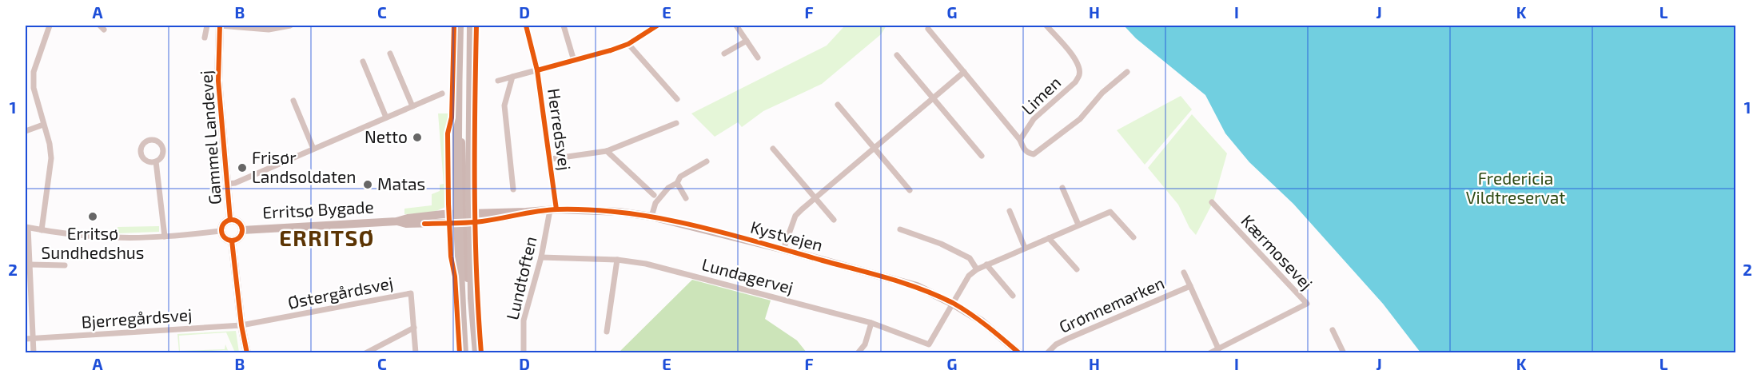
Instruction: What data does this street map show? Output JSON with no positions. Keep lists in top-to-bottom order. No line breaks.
{"streets":{"street":["Limen","Herredsvej","Gammel Landevej","Erritsø Bygade","Kystvejen","Kærmosevej","Lundagervej","Lundtoften","Østergårdsvej","Grønnemarken","Bjerregårdsvej"]},"crossings":[["Herredsvej","Kystvejen"],["Herredsvej","Lundtoften"],["Gammel Landevej","Erritsø Bygade"],["Erritsø Bygade","Kystvejen"],["Kystvejen","Lundagervej"],["Kystvejen","Lundtoften"],["Kærmosevej","Grønnemarken"],["Lundagervej","Lundtoften"],["Østergårdsvej","Bjerregårdsvej"]],"districts":["ERRITSØ"],"parks":["Fredericia Vildtreservat"],"places":["Netto","Frisør Landsoldaten","Matas","Erritsø Sundhedshus"],"grid":{"columns":["A","B","C","D","E","F","G","H","I","J","K","L"],"rows":["1","2"]}}
